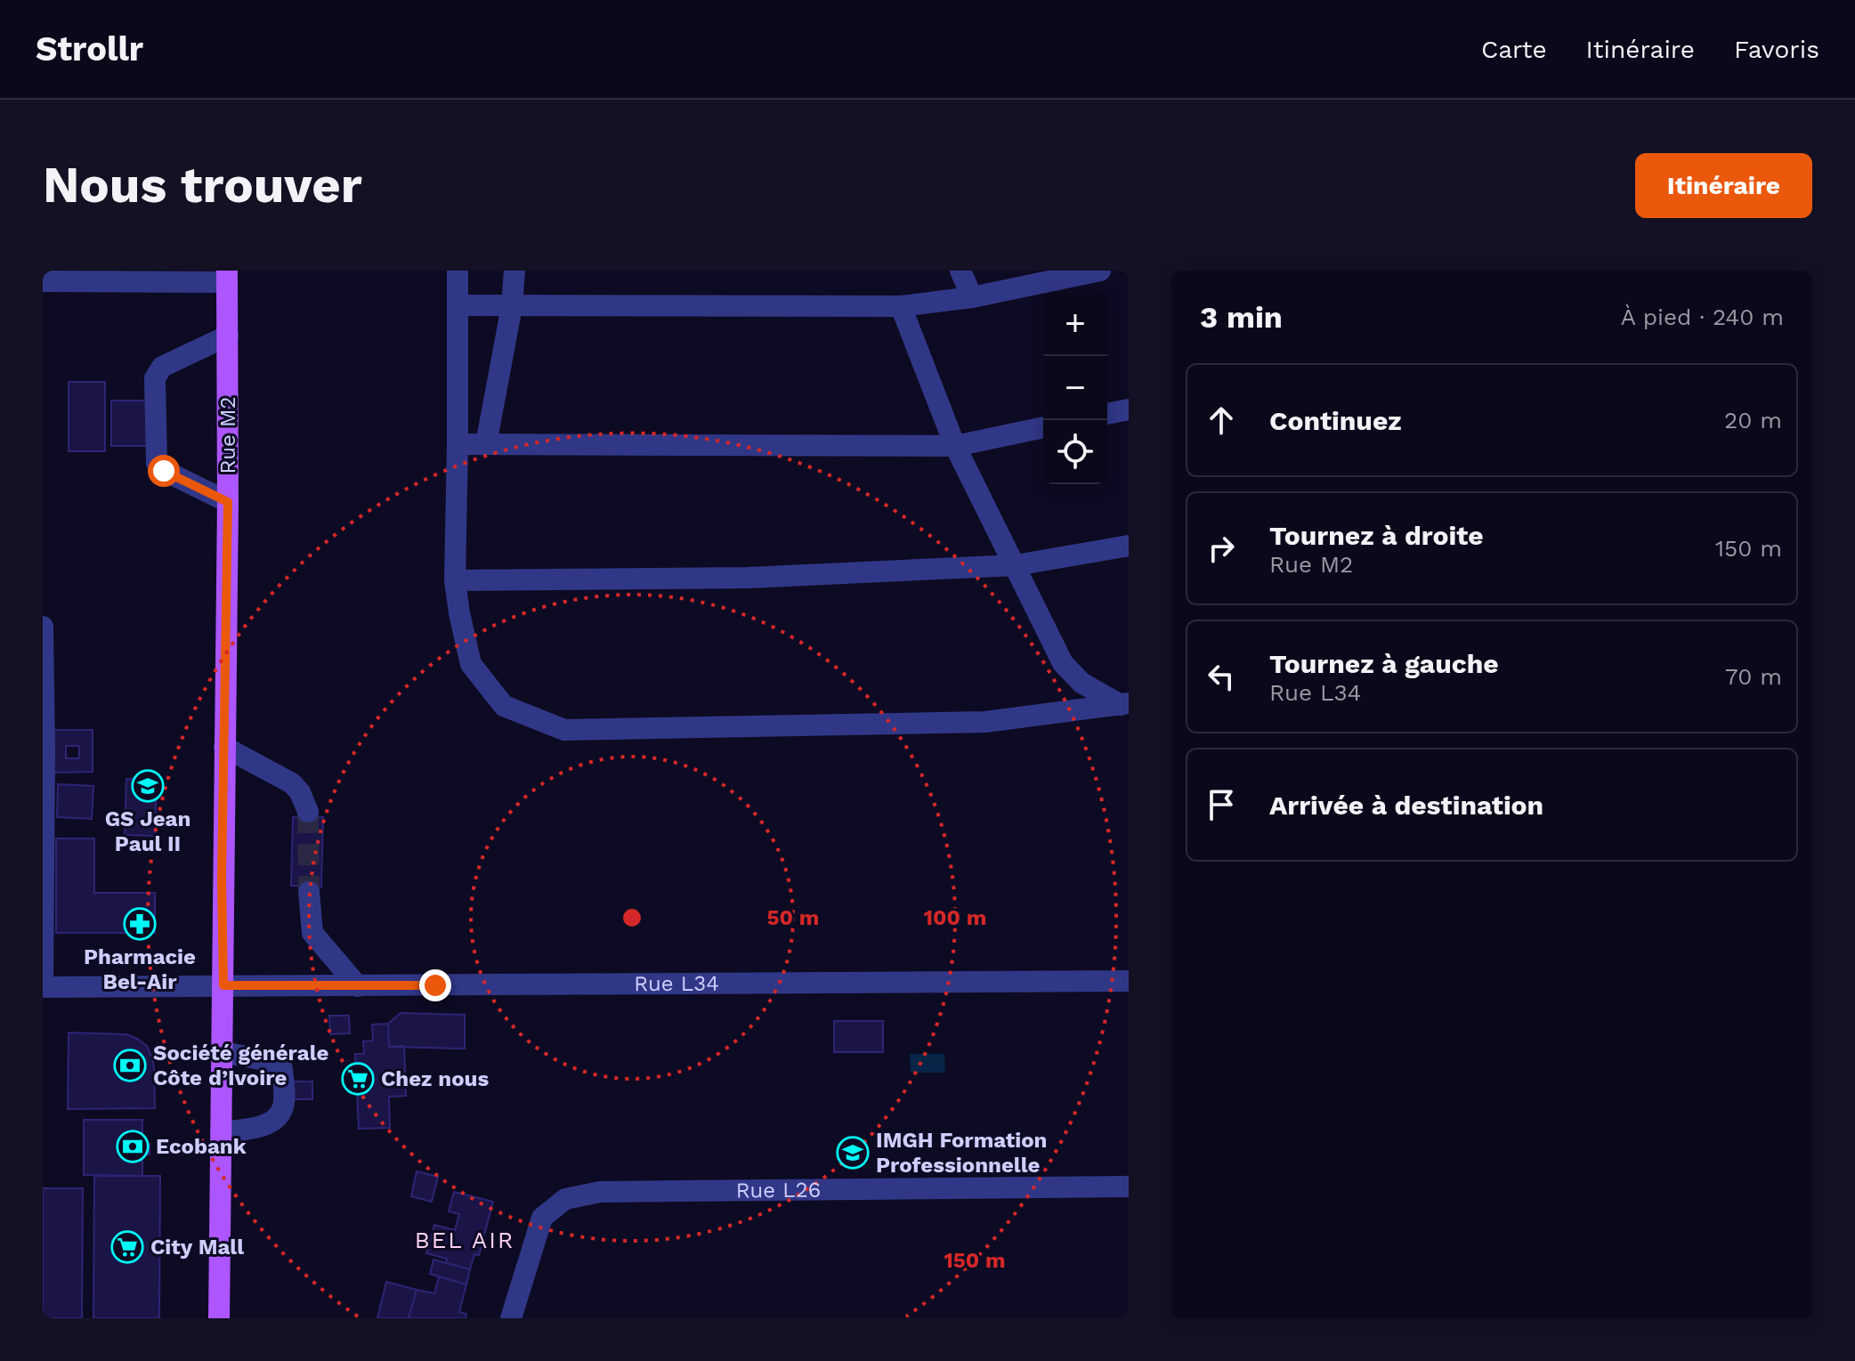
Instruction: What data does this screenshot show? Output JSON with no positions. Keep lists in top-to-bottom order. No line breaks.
{"streets":{"main road":["Rue M2"],"street":["Rue L34","Rue L26"]},"crossings":[["Rue M2","Rue L34"]],"districts":["BEL AIR"],"places":{"school or university":["GS Jean Paul II","IMGH Formation Professionnelle"],"pharmacy":["Pharmacie Bel-Air"],"bank":["Société générale Côte d’Ivoire","Ecobank"],"supermarket":["Chez nous","City Mall"]},"page":{"header":"Strollr","nav":["Carte","Itinéraire","Favoris"],"buttons":"Itinéraire","title":"Nous trouver","heading":["3 min","À pied · 240 m"],"map_buttons":["+","−"],"list":[["Continuez","20 m"],["Tournez à droite","Rue M2","150 m"],["Tournez à gauche","Rue L34","70 m"],"Arrivée à destination"]},"rings":["50 m","100 m","150 m"]}
